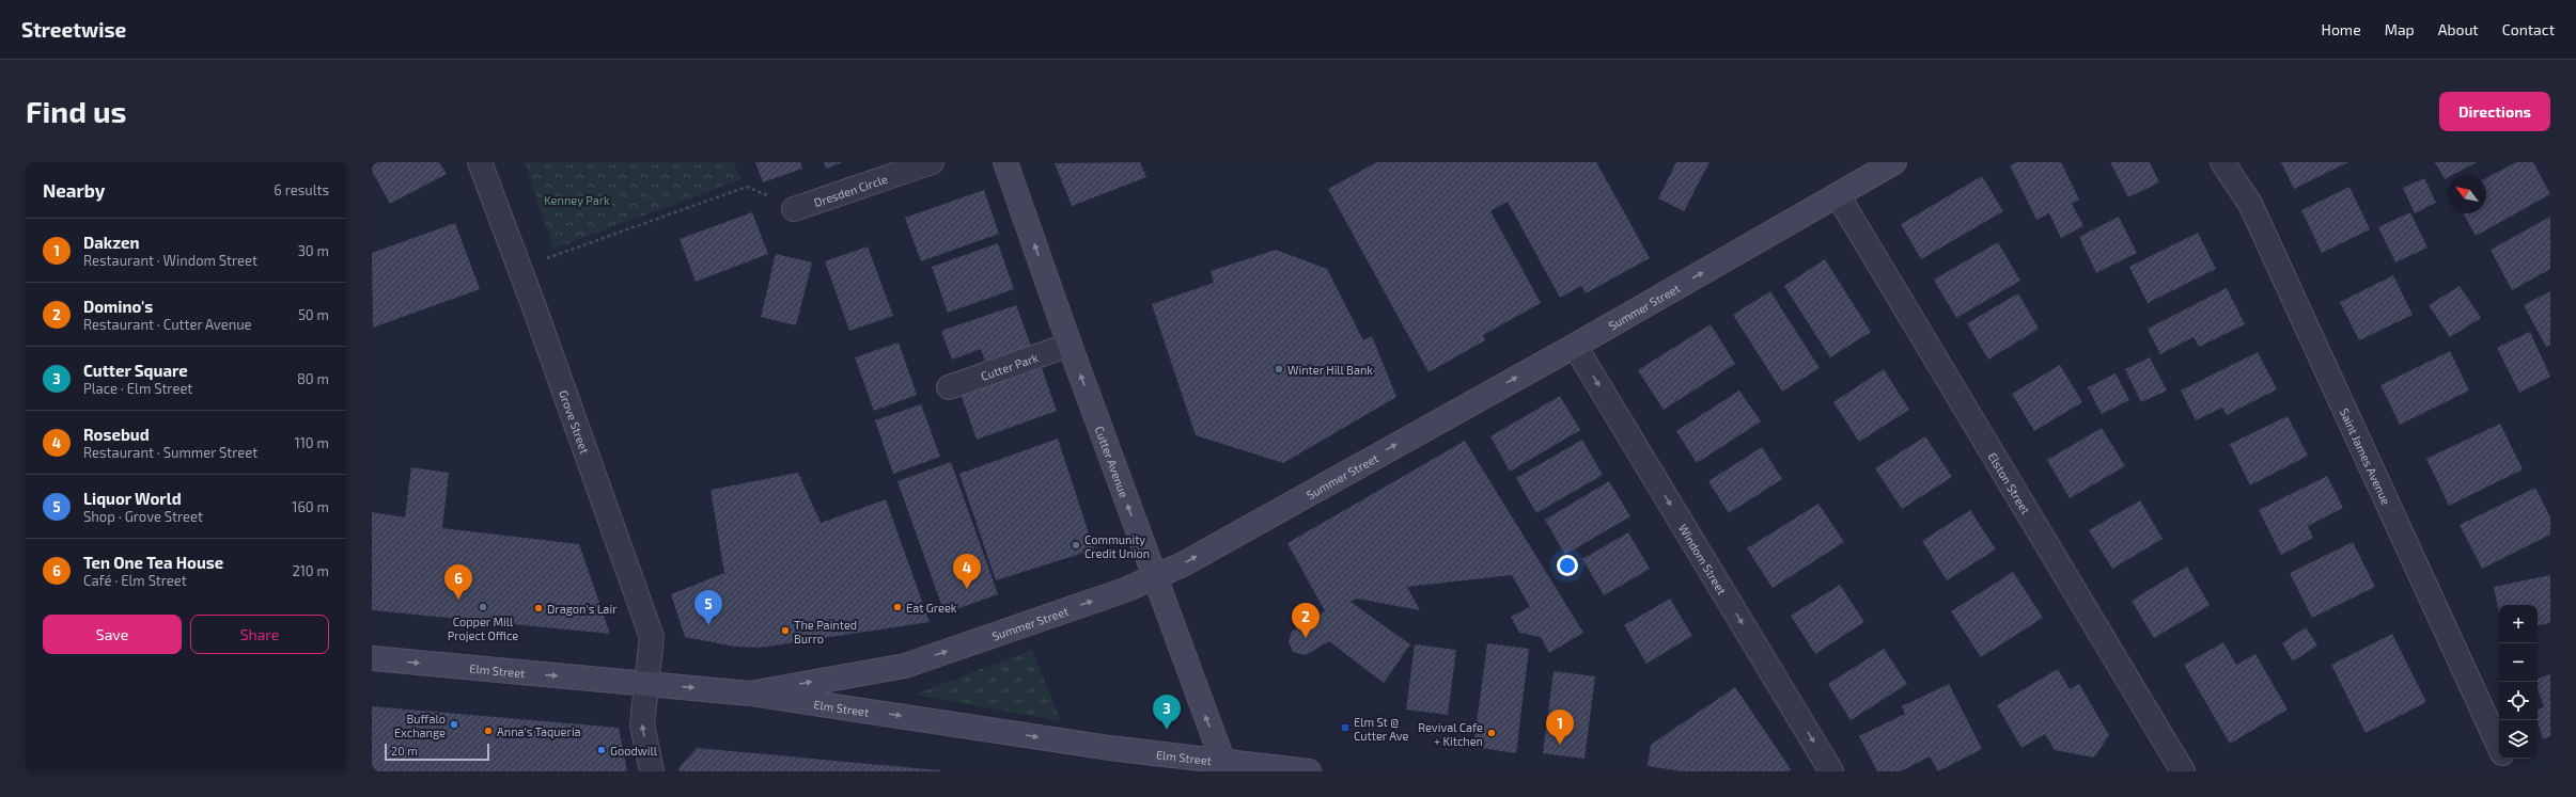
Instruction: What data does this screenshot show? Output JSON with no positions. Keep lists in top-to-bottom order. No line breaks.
{"streets":{"main road":["Summer Street","Cutter Avenue","Elm Street"],"street":["Dresden Circle","Cutter Park","Grove Street","Saint James Avenue","Elston Street","Windom Street"]},"crossings":[["Summer Street","Cutter Avenue"],["Summer Street","Elston Street"],["Summer Street","Windom Street"],["Summer Street","Elm Street"],["Cutter Park","Cutter Avenue"],["Grove Street","Elm Street"],["Cutter Avenue","Elm Street"]],"one_way":["Summer Street","Cutter Avenue","Windom Street","Elm Street"],"parks":["Kenney Park"],"places":{"other":["Winter Hill Bank","Community Credit Union","Copper Mill Project Office","Eat Greek","Dragon's Lair","The Painted Burro","Buffalo Exchange","Anna's Taqueria","Revival Cafe + Kitchen","Goodwill"],"transit":["Elm St @ Cutter Ave"]},"scale_bar":"20 m","north":"top left","page":{"header":"Streetwise","nav":["Home","Map","About","Contact"],"buttons":["Directions",["Save","Share"]],"title":"Find us","heading":["Nearby","6 results"],"list":[{"mark":"1","name":"Dakzen","note":"Restaurant · Windom Street","value":"30 m"},{"mark":"2","name":"Domino's","note":"Restaurant · Cutter Avenue","value":"50 m"},{"mark":"3","name":"Cutter Square","note":"Place · Elm Street","value":"80 m"},{"mark":"4","name":"Rosebud","note":"Restaurant · Summer Street","value":"110 m"},{"mark":"5","name":"Liquor World","note":"Shop · Grove Street","value":"160 m"},{"mark":"6","name":"Ten One Tea House","note":"Café · Elm Street","value":"210 m"}],"pins":["4","6","5","2","3","1"],"map_buttons":["+","−"],"scale":"20 m"}}
